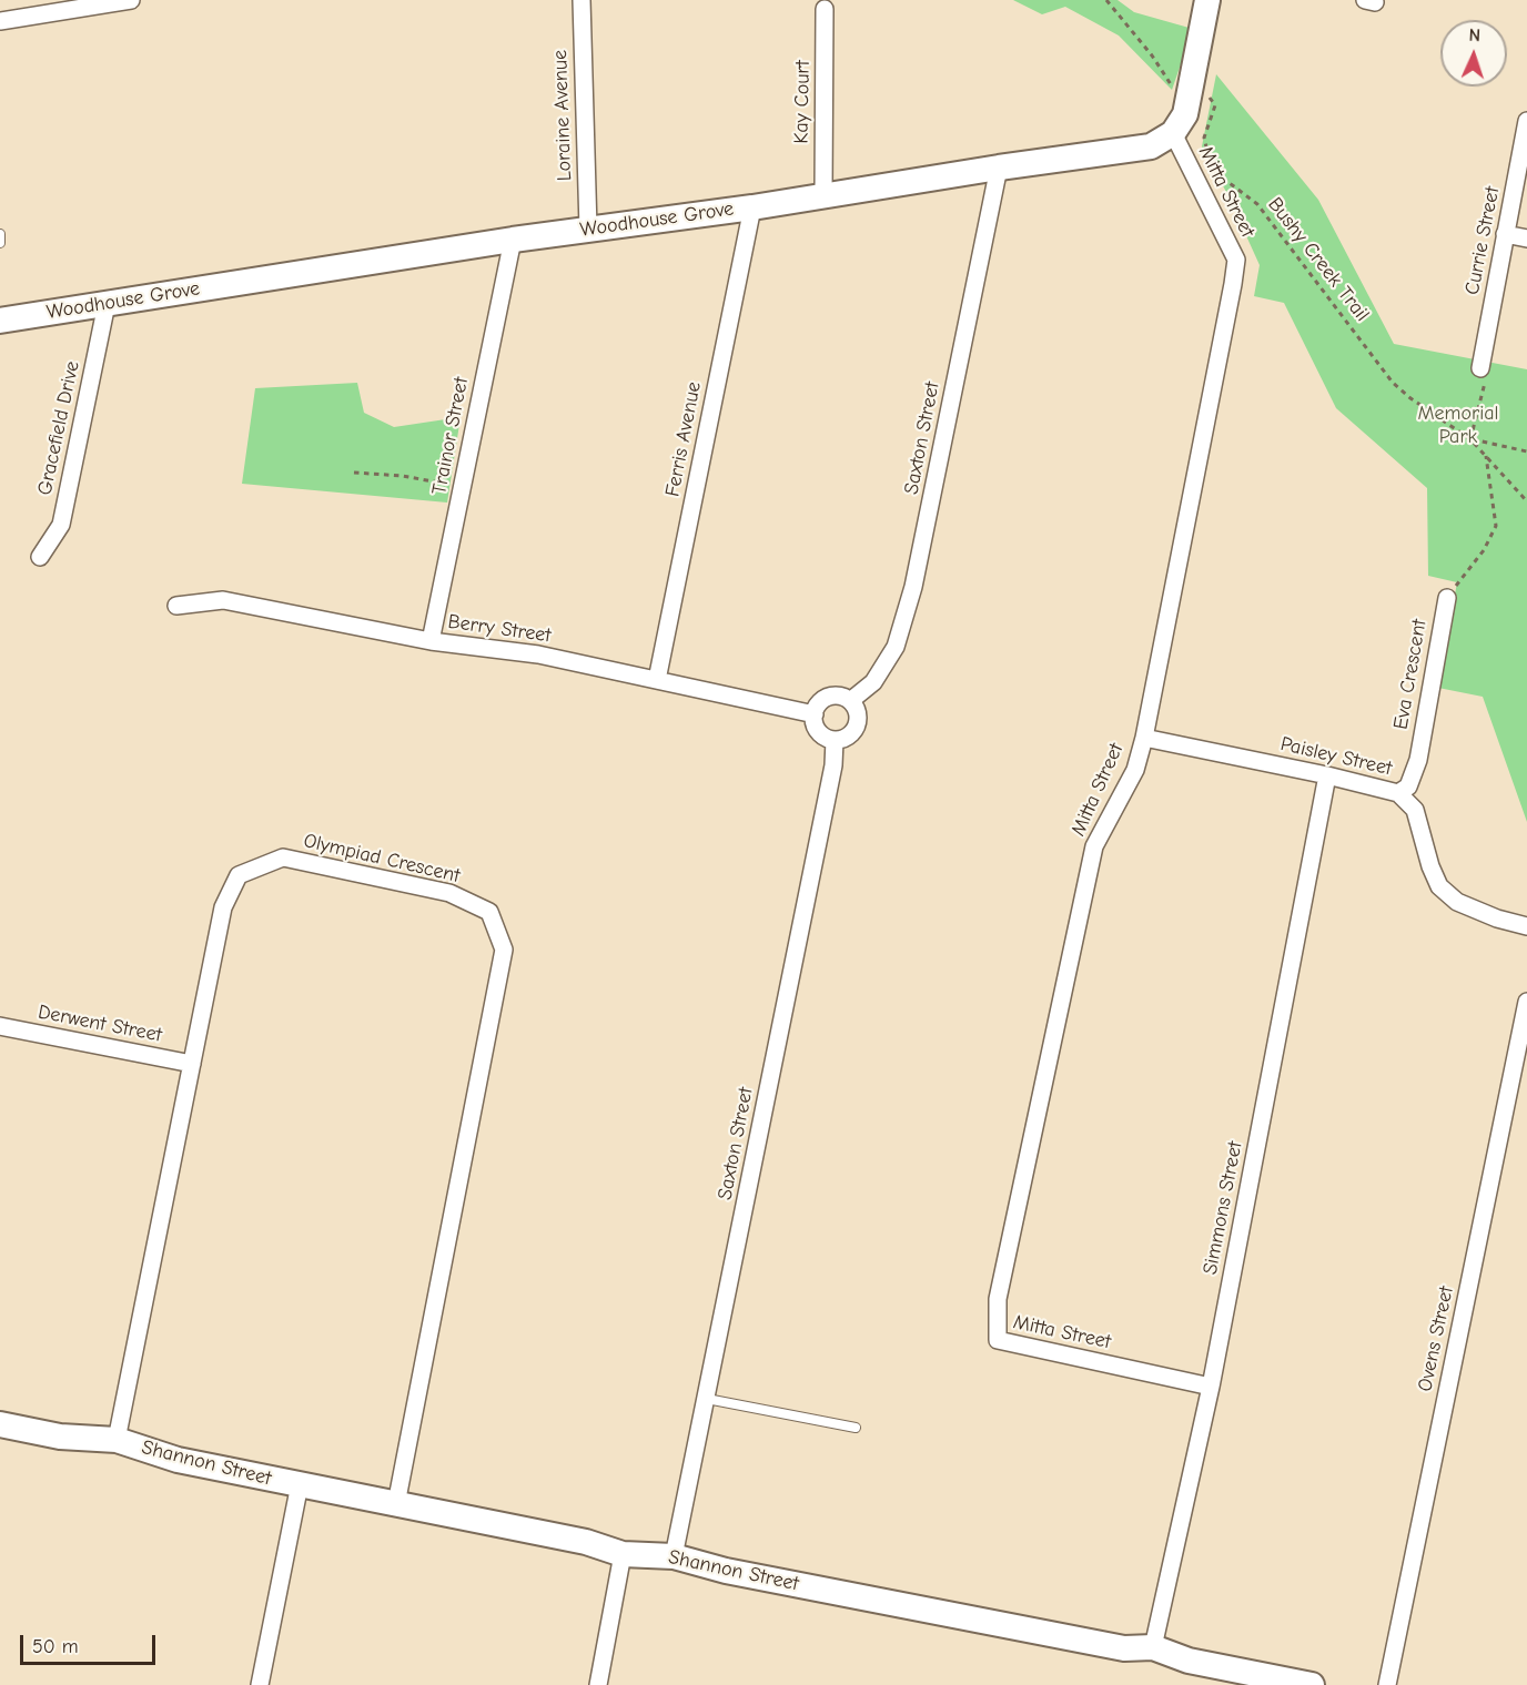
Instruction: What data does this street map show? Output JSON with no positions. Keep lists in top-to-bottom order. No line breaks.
{"streets":{"street":["Kay Court","Loraine Avenue","Mitta Street","Woodhouse Grove","Currie Street","Gracefield Drive","Trainor Street","Saxton Street","Ferris Avenue","Berry Street","Eva Crescent","Paisley Street","Olympiad Crescent","Derwent Street","Simmons Street","Ovens Street","Shannon Street"],"path":["Bushy Creek Trail"]},"crossings":[["Kay Court","Woodhouse Grove"],["Loraine Avenue","Woodhouse Grove"],["Mitta Street","Woodhouse Grove"],["Mitta Street","Paisley Street"],["Mitta Street","Simmons Street"],["Woodhouse Grove","Gracefield Drive"],["Woodhouse Grove","Trainor Street"],["Woodhouse Grove","Saxton Street"],["Woodhouse Grove","Ferris Avenue"],["Trainor Street","Berry Street"],["Saxton Street","Berry Street"],["Saxton Street","Shannon Street"],["Ferris Avenue","Berry Street"],["Eva Crescent","Paisley Street"],["Paisley Street","Simmons Street"],["Olympiad Crescent","Derwent Street"],["Olympiad Crescent","Shannon Street"],["Simmons Street","Shannon Street"]],"parks":["Memorial Park"],"scale_bar":"50 m","north":"top"}
